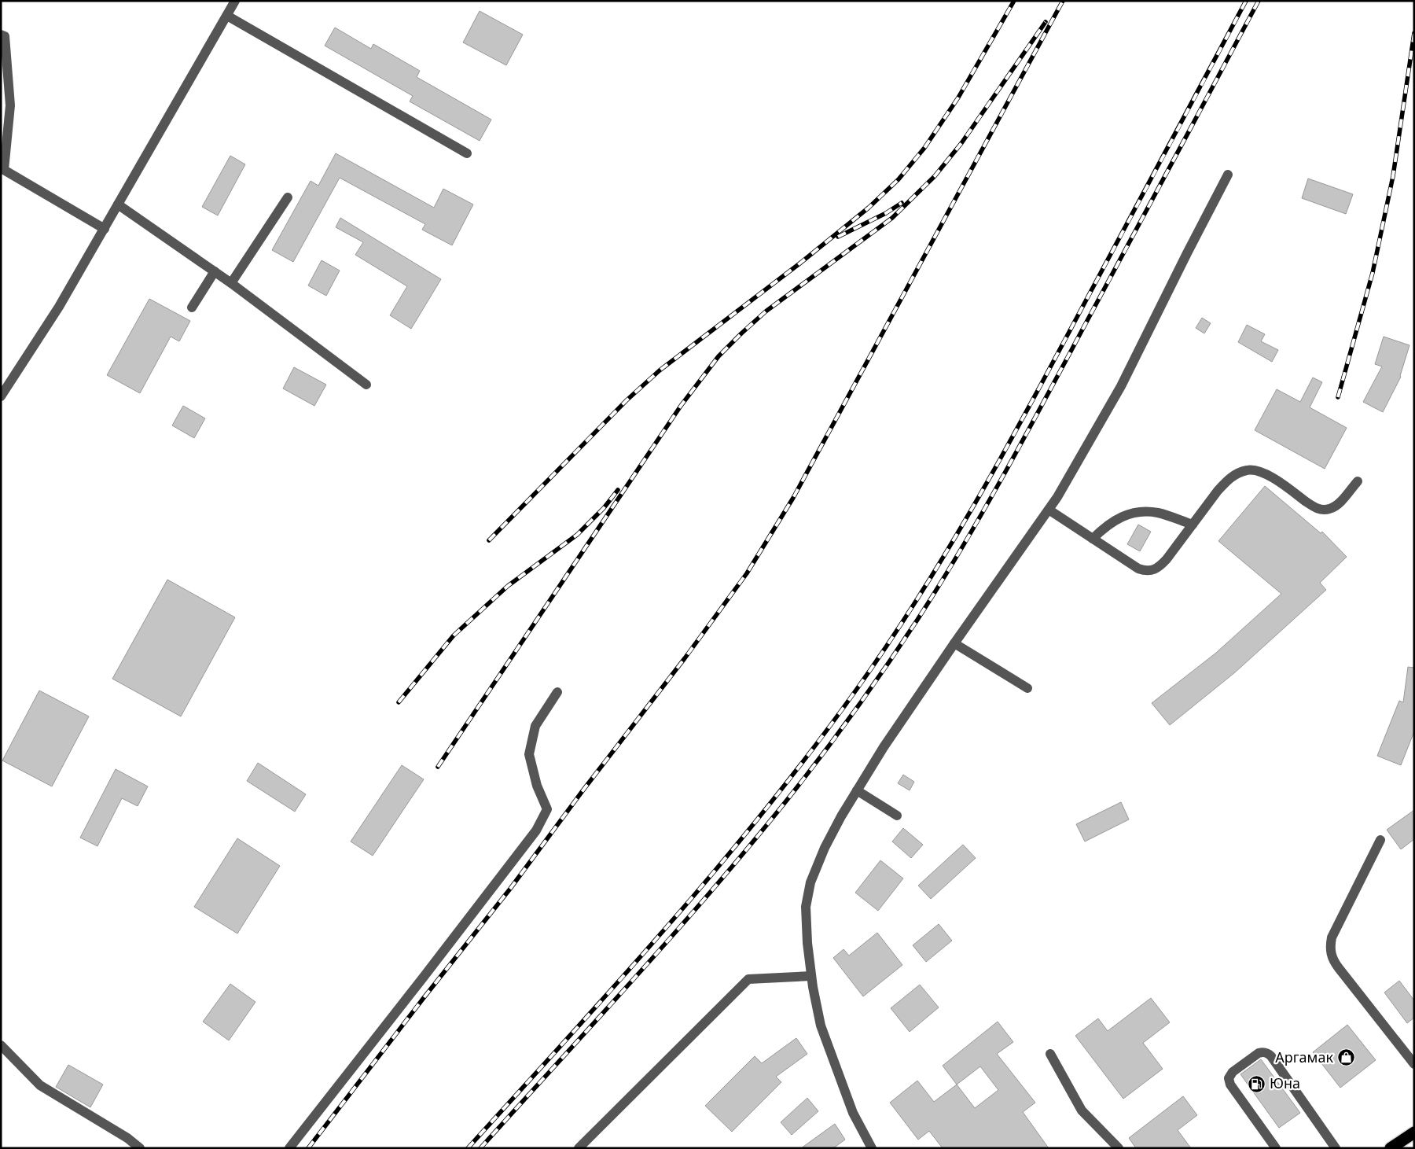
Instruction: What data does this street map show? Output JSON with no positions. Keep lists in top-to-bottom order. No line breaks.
{"places":{"shop":["Аргамак"],"fuel station":["Юна"]}}
